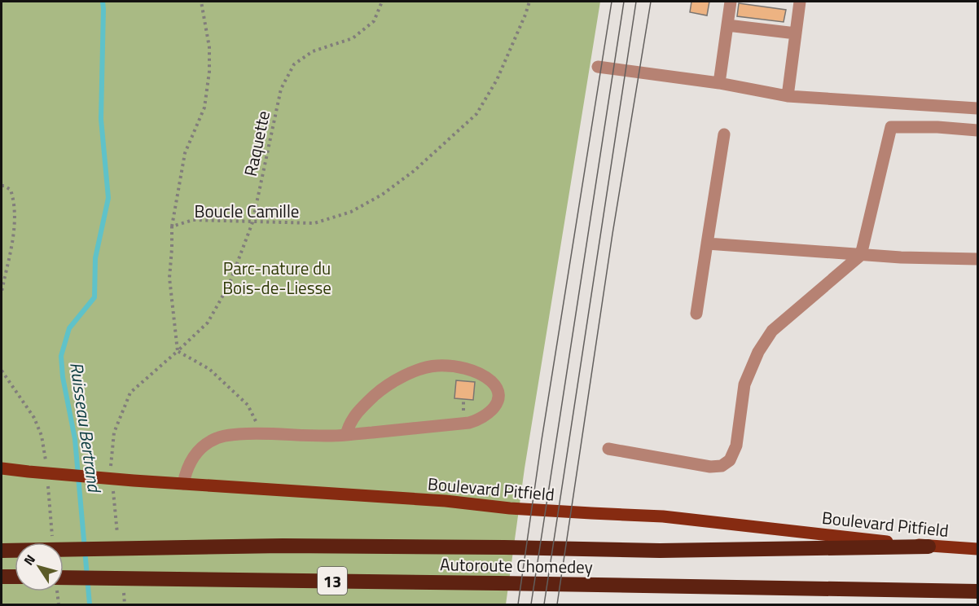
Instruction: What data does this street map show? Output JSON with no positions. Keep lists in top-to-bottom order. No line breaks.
{"streets":{"highway":["Autoroute Chomedey","13"],"main road":["Boulevard Pitfield"],"path":["Raquette","Boucle Camille"]},"crossings":[["Raquette","Boucle Camille"]],"water":["Ruisseau Bertrand"],"parks":["Parc-nature du Bois-de-Liesse"],"north":"top left"}
